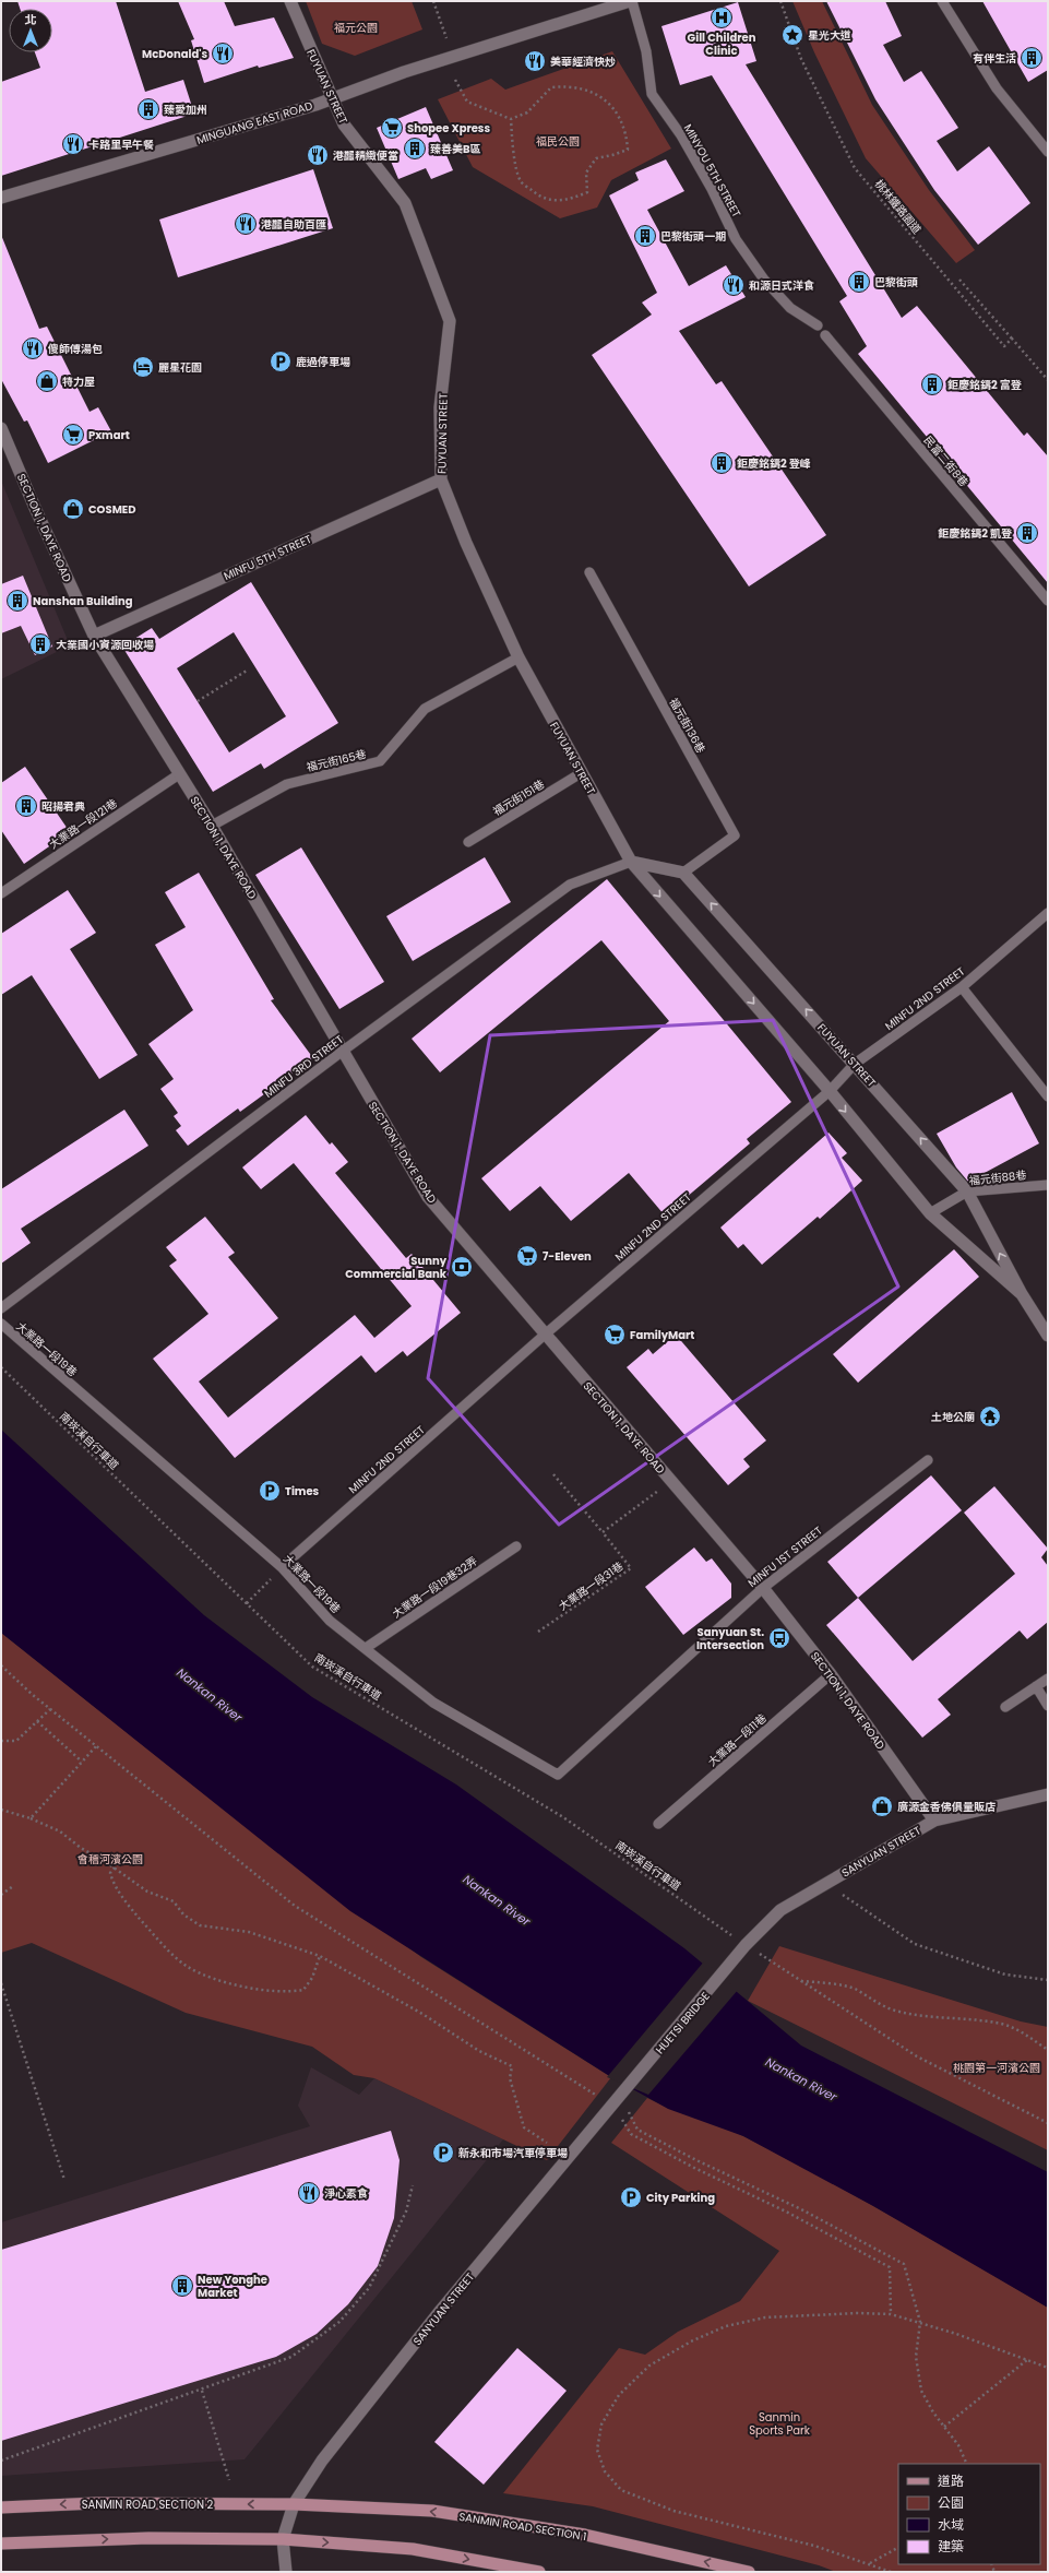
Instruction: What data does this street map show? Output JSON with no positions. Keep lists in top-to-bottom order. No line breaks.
{"streets":{"main road":["SANMIN ROAD SECTION 2","SANMIN ROAD SECTION 1"],"street":["FUYUAN STREET","MINGUANG EAST ROAD","SECTION 1, DAYE ROAD","MINFU 5TH STREET","SANYUAN STREET","HUETSI BRIDGE"],"lane":["MINYOU 5TH STREET","民富二街8巷","福元街136巷","福元街165巷","福元街151巷","大業路一段121巷","MINFU 2ND STREET","MINFU 3RD STREET","福元街88巷","大業路一段19巷","MINFU 1ST STREET","大業路一段19巷32弄","大業路一段11巷"],"path":["桃林鐵路園道","南崁溪自行車道","大業路一段31巷"]},"crossings":[["FUYUAN STREET","MINGUANG EAST ROAD"],["FUYUAN STREET","MINFU 5TH STREET"],["FUYUAN STREET","福元街136巷"],["FUYUAN STREET","福元街165巷"],["FUYUAN STREET","福元街151巷"],["FUYUAN STREET","MINFU 2ND STREET"],["FUYUAN STREET","MINFU 3RD STREET"],["FUYUAN STREET","福元街88巷"],["MINGUANG EAST ROAD","MINYOU 5TH STREET"],["SECTION 1, DAYE ROAD","MINFU 5TH STREET"],["SECTION 1, DAYE ROAD","福元街165巷"],["SECTION 1, DAYE ROAD","大業路一段121巷"],["SECTION 1, DAYE ROAD","MINFU 2ND STREET"],["SECTION 1, DAYE ROAD","MINFU 3RD STREET"],["SECTION 1, DAYE ROAD","MINFU 1ST STREET"],["SECTION 1, DAYE ROAD","大業路一段11巷"],["SECTION 1, DAYE ROAD","SANYUAN STREET"],["MINFU 2ND STREET","大業路一段19巷"],["大業路一段19巷","MINFU 1ST STREET"],["大業路一段19巷","大業路一段19巷32弄"],["SANYUAN STREET","HUETSI BRIDGE"],["SANYUAN STREET","SANMIN ROAD SECTION 2"],["SANYUAN STREET","SANMIN ROAD SECTION 1"],["SANMIN ROAD SECTION 2","SANMIN ROAD SECTION 1"]],"water":["Nankan River"],"parks":["福元公園","福民公園","會稽河濱公園","桃園第一河濱公園","Sanmin Sports Park"],"places":{"hospital":["Gill Children Clinic"],"place":["星光大道"],"restaurant":["McDonald's","美華經濟快炒","卡路里早午餐","港龘精緻便當","港龘自助百匯","和源日式洋食","傻師傅湯包","淨心素食"],"building":["有伴生活","臻愛加州","臻善美B區","巴黎街頭一期","巴黎街頭","鉅慶銘鑄2 富登","鉅慶銘鑄2 登峰","鉅慶銘鑄2 凱登","Nanshan Building","大業國小資源回收場","昭揚君典","New Yonghe Market"],"supermarket":["Shopee Xpress","Pxmart","7-Eleven","FamilyMart"],"parking":["鹿過停車場","Times","新永和市場汽車停車場","City Parking"],"hotel":["麗星花園"],"shop":["特力屋","COSMED","廣源金香佛俱量販店"],"bank":["Sunny Commercial Bank"],"temple":["土地公廟"],"bus stop":["Sanyuan St. Intersection"]},"legend":["道路","公園","水域","建築"],"north":"top"}
